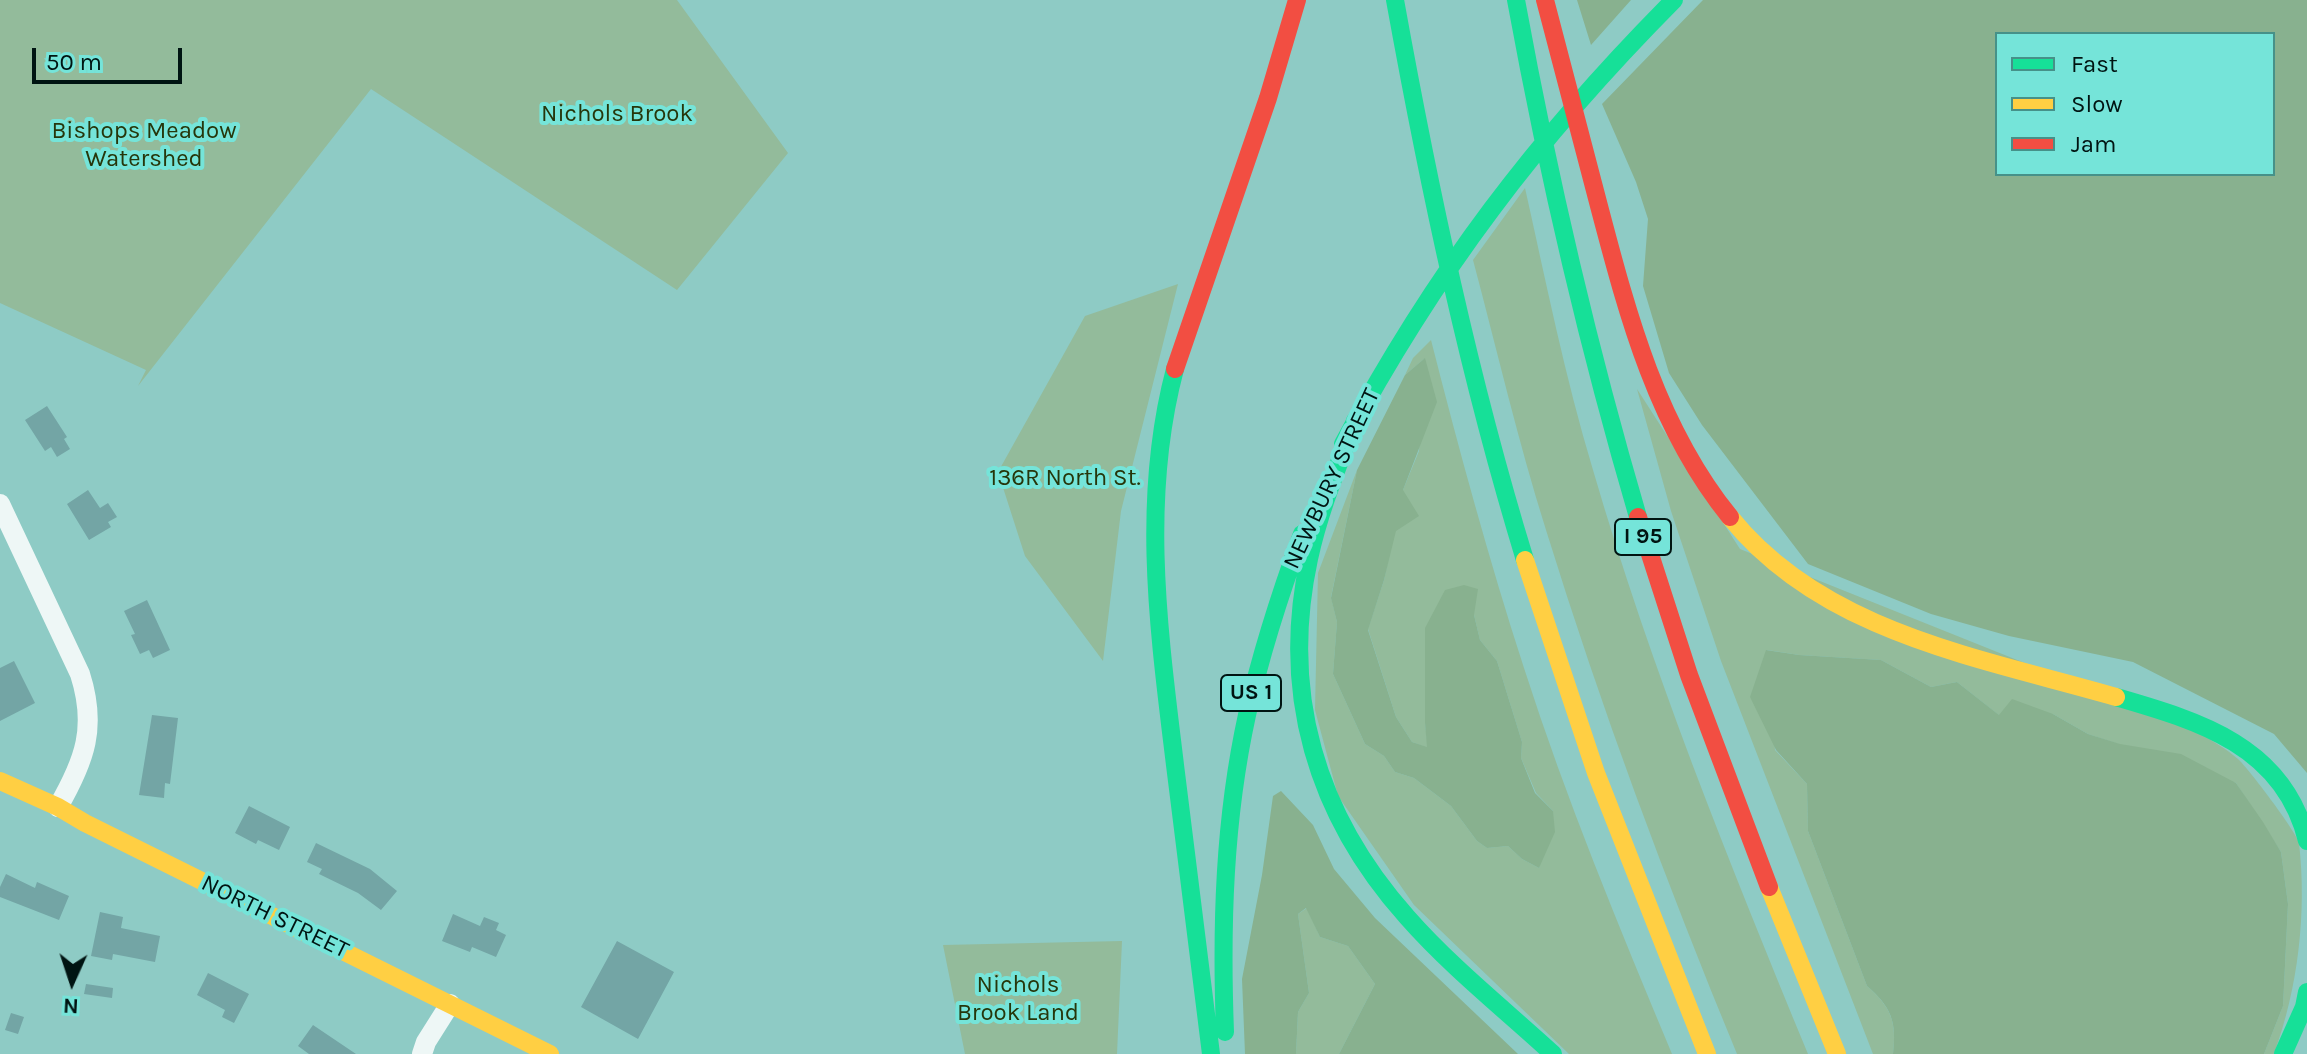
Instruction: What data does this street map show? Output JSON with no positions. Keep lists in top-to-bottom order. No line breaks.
{"streets":{"main road":["NEWBURY STREET","I 95","US 1","NORTH STREET"]},"parks":["Nichols Brook","Bishops Meadow Watershed","136R North St.","Nichols Brook Land"],"legend":["Fast","Slow","Jam"],"scale_bar":"50 m","north":"bottom"}
